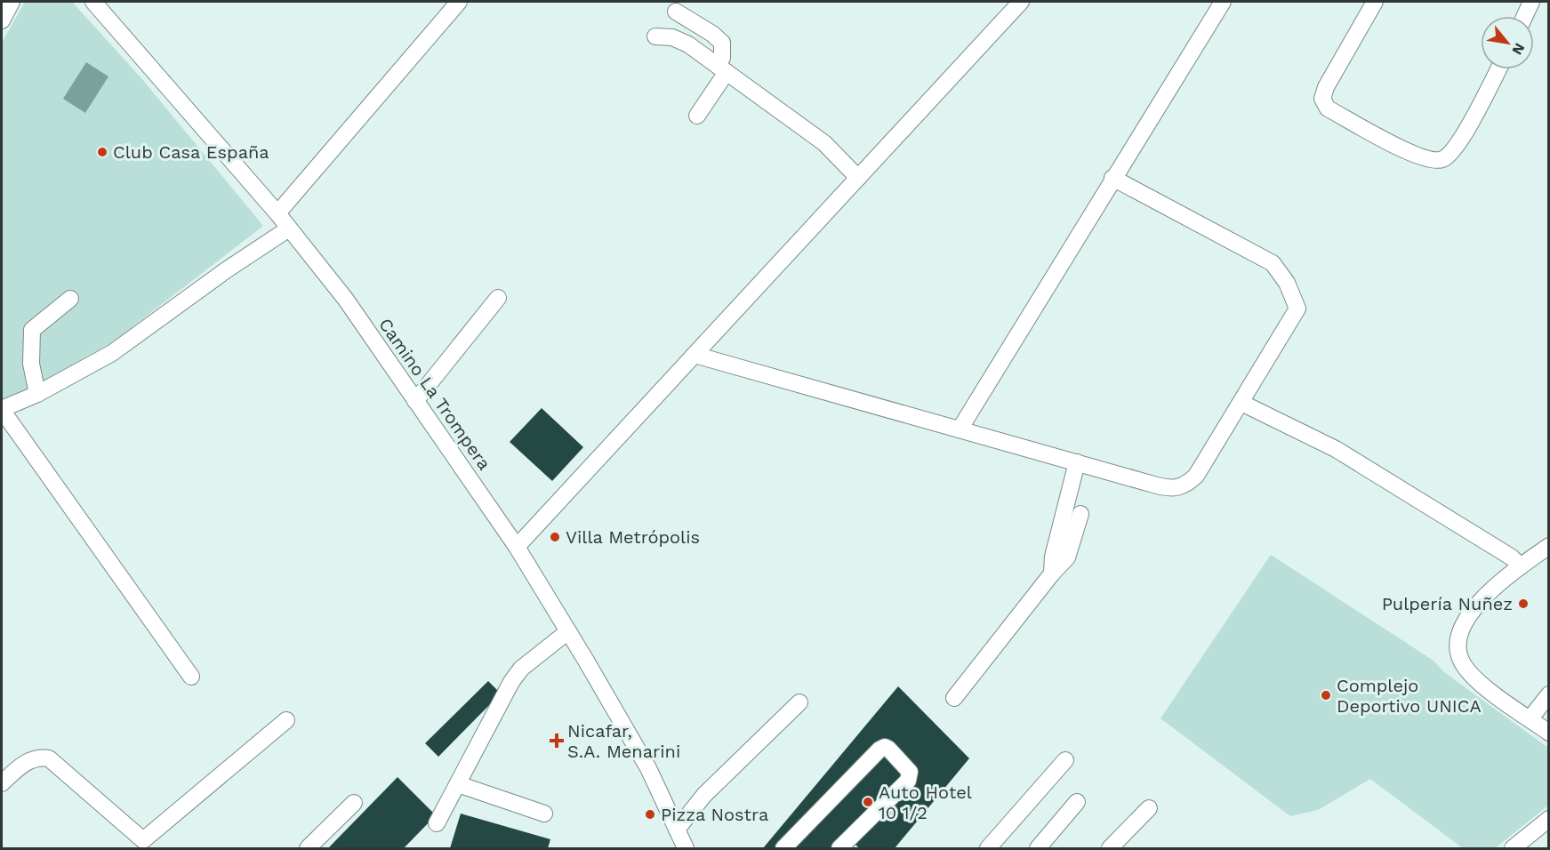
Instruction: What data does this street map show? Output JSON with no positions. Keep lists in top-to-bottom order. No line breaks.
{"streets":{"street":["Camino La Trompera"]},"places":{"other":["Club Casa España","Villa Metrópolis","Pulpería Nuñez","Complejo Deportivo UNICA","Auto Hotel 10 1/2","Pizza Nostra"],"health":["Nicafar, S.A. Menarini"]},"north":"bottom right"}
